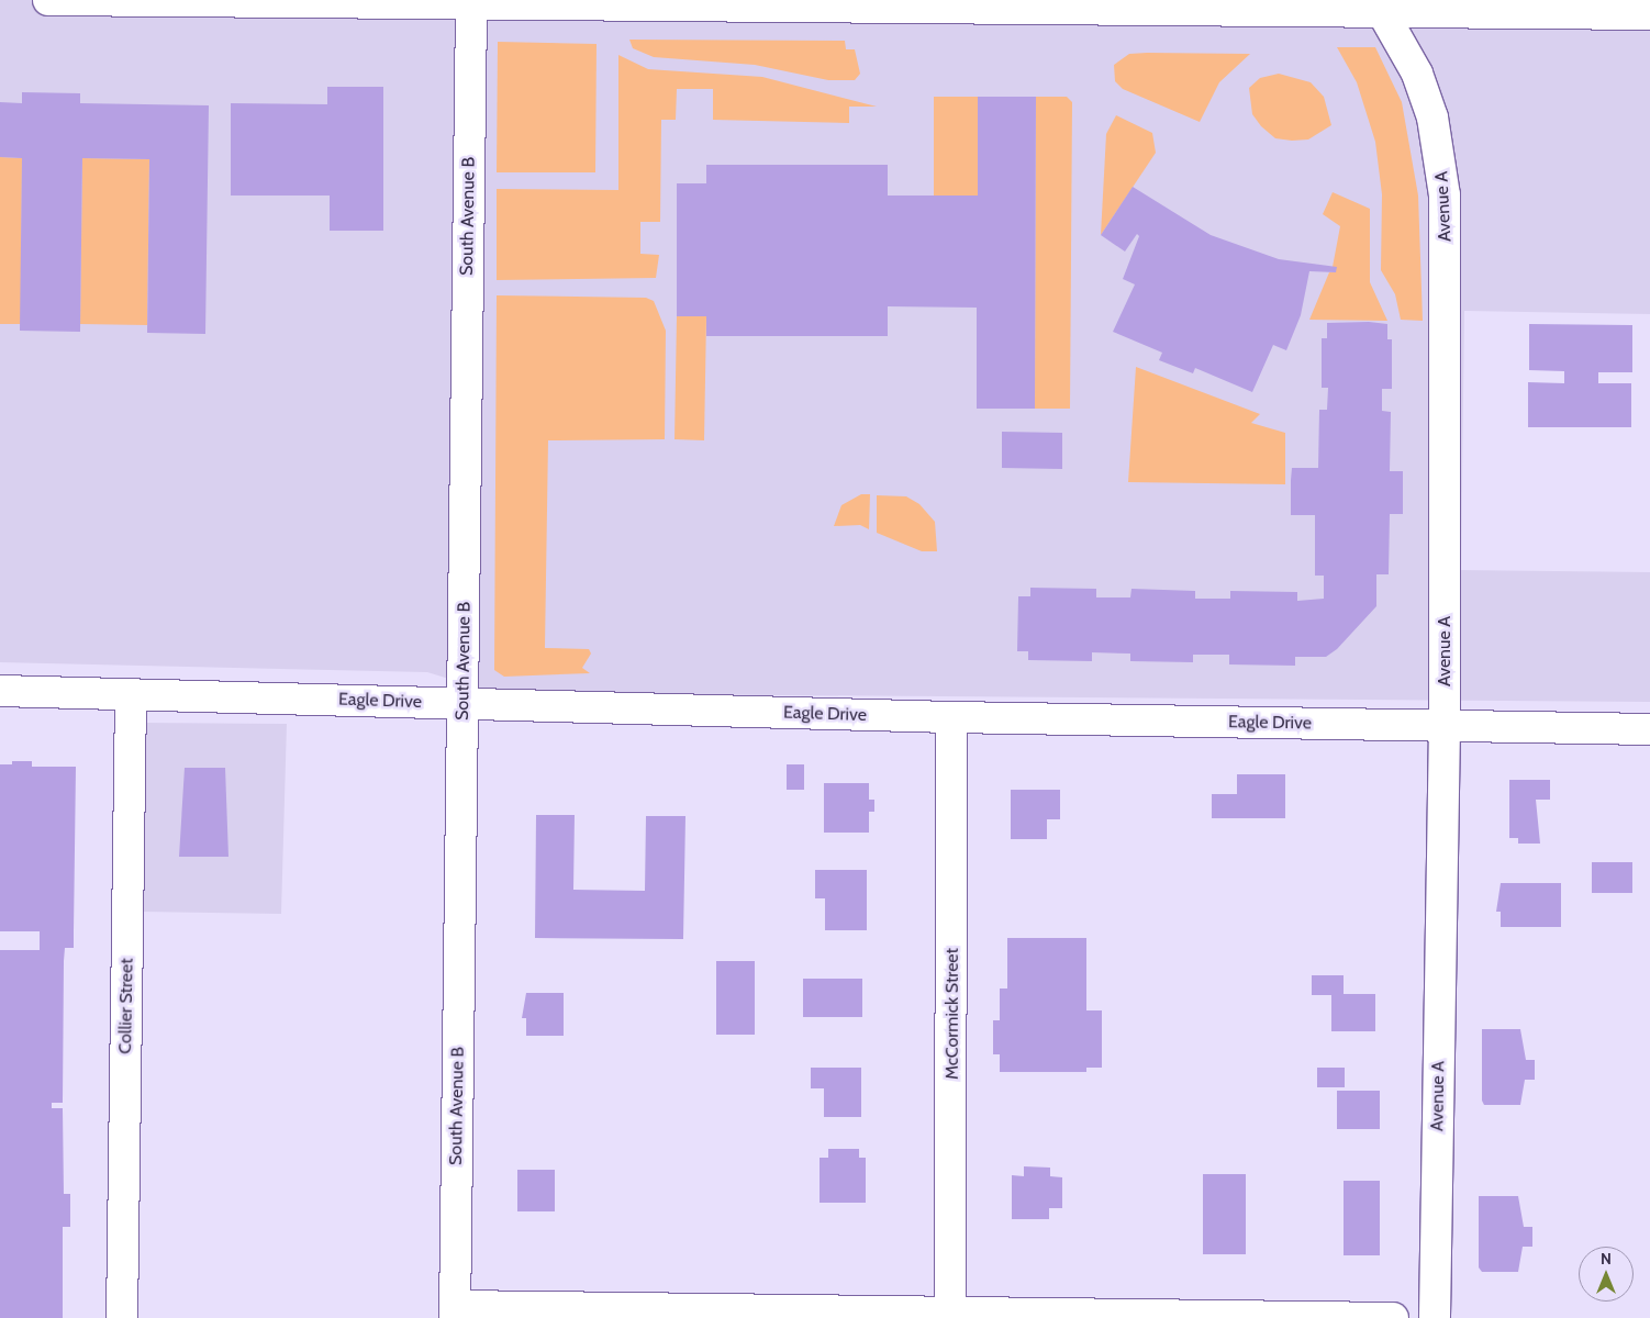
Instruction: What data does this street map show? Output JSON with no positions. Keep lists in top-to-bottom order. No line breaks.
{"streets":{"street":["Avenue A","South Avenue B","Eagle Drive","Collier Street","McCormick Street"]},"crossings":[["Avenue A","Eagle Drive"],["South Avenue B","Eagle Drive"],["Eagle Drive","Collier Street"],["Eagle Drive","McCormick Street"]],"north":"top"}
